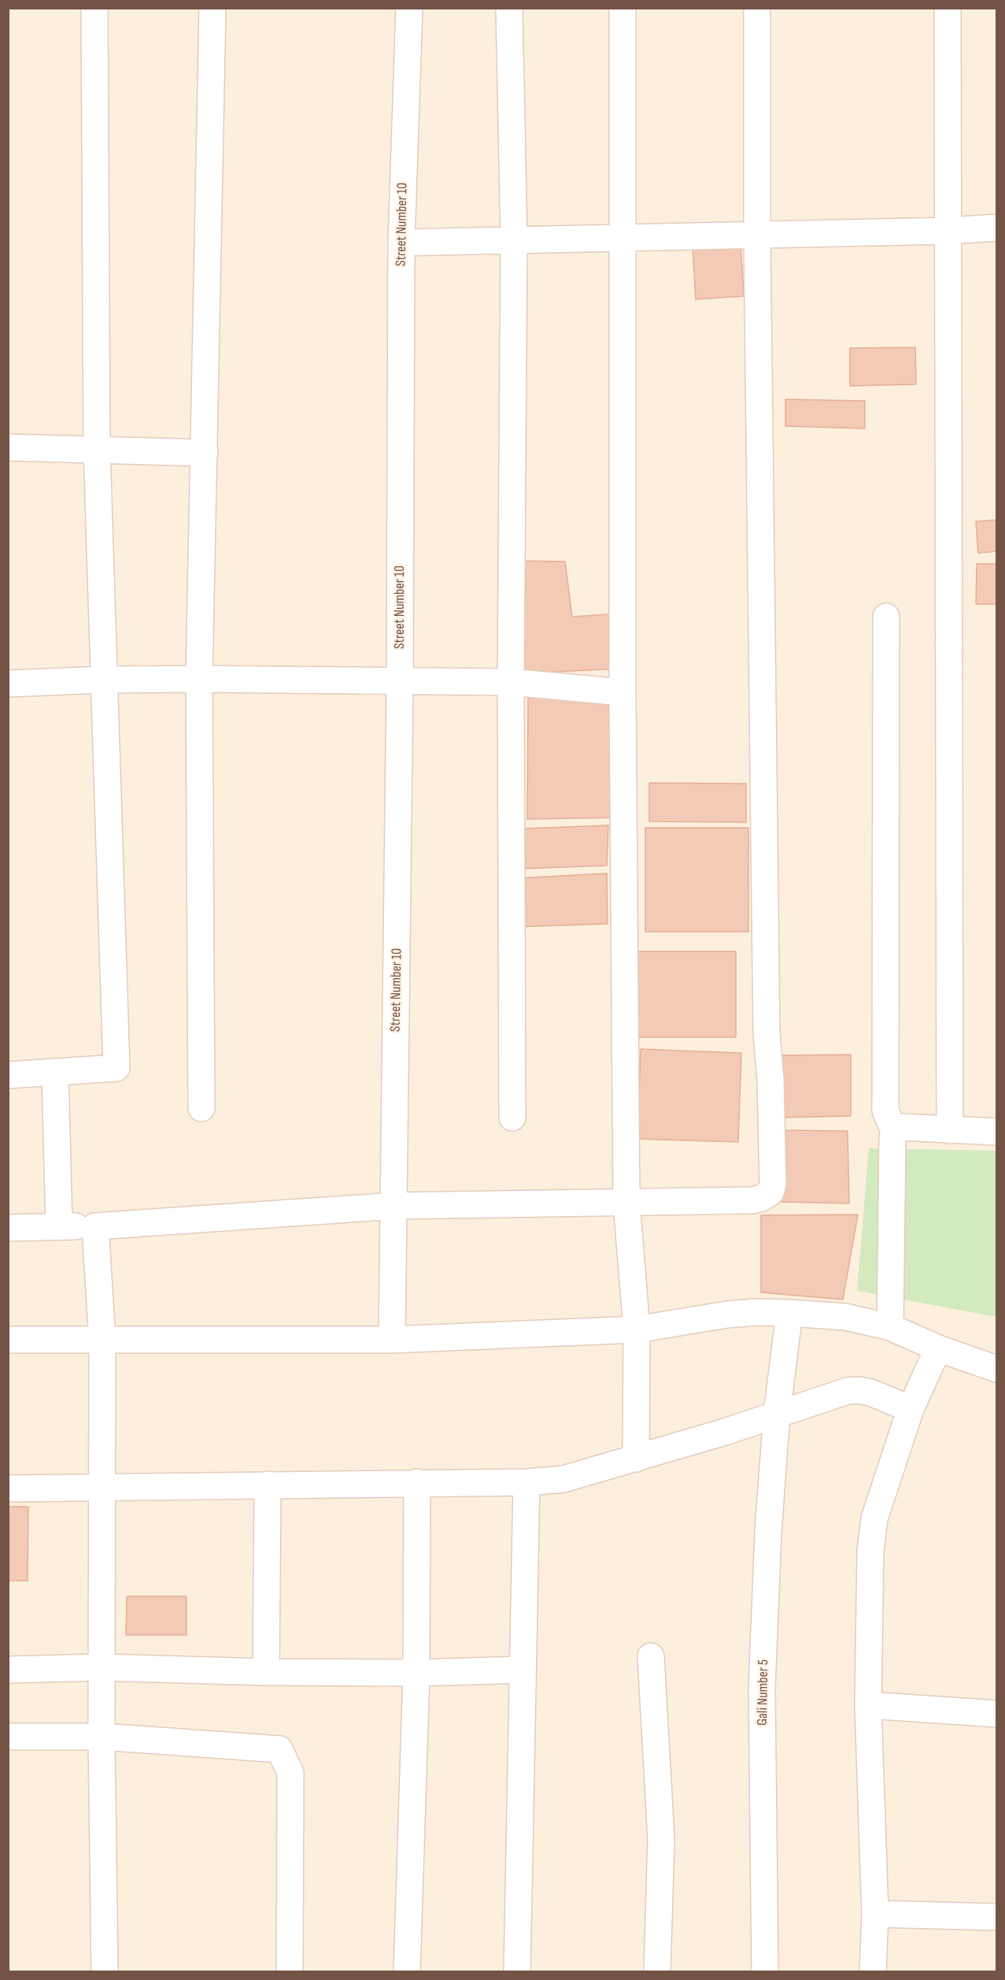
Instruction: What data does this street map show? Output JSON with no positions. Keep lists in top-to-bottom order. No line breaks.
{"streets":{"street":["Street Number 10","Gali Number 5"]}}
